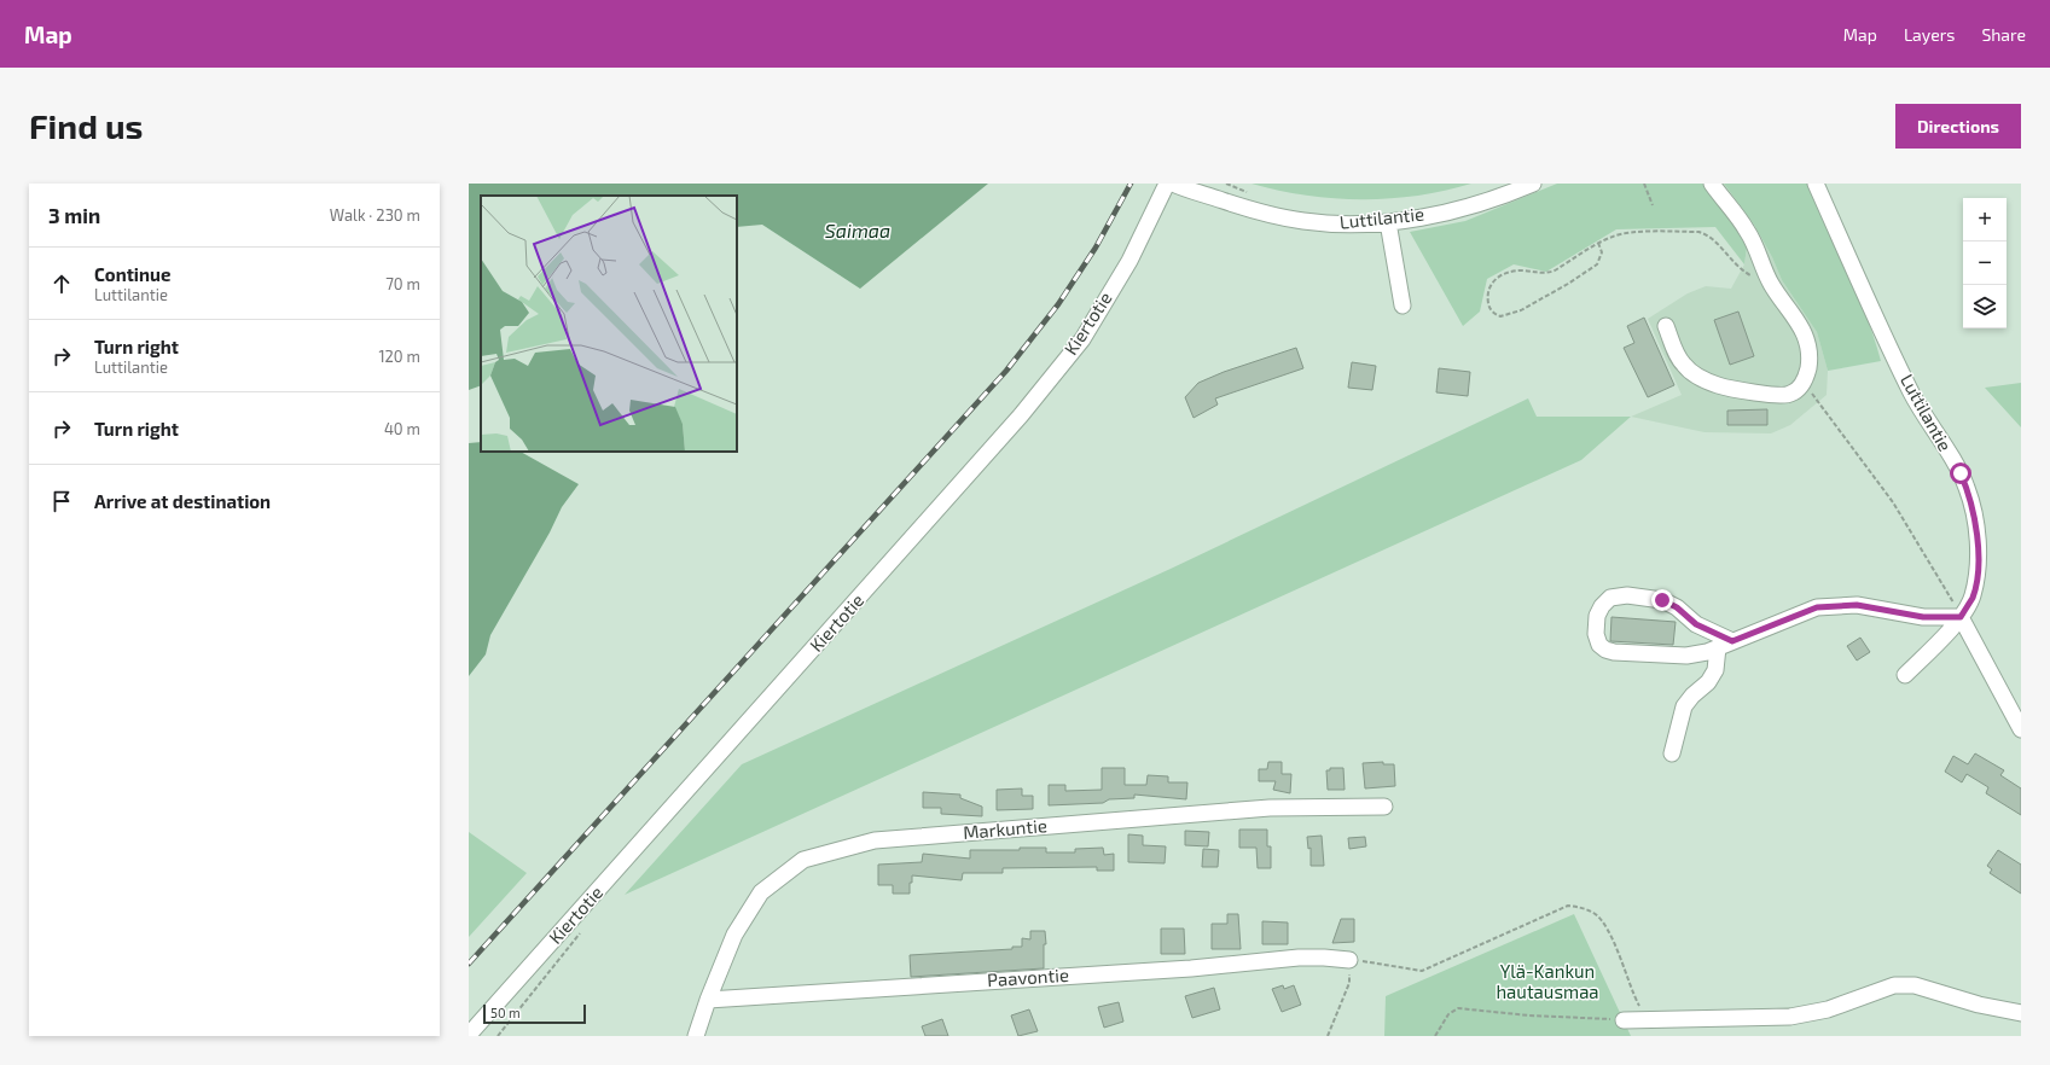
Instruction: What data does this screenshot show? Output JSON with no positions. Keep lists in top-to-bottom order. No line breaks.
{"streets":{"street":["Luttilantie","Kiertotie","Markuntie","Paavontie"]},"crossings":[["Markuntie","Paavontie"]],"water":["Saimaa"],"parks":["Ylä-Kankun hautausmaa"],"scale_bar":"50 m","page":{"header":"Map","nav":["Map","Layers","Share"],"buttons":"Directions","title":"Find us","heading":["3 min","Walk · 230 m"],"map_buttons":["+","−"],"list":[["Continue","Luttilantie","70 m"],["Turn right","Luttilantie","120 m"],["Turn right","40 m"],"Arrive at destination"],"scale":"50 m"}}
